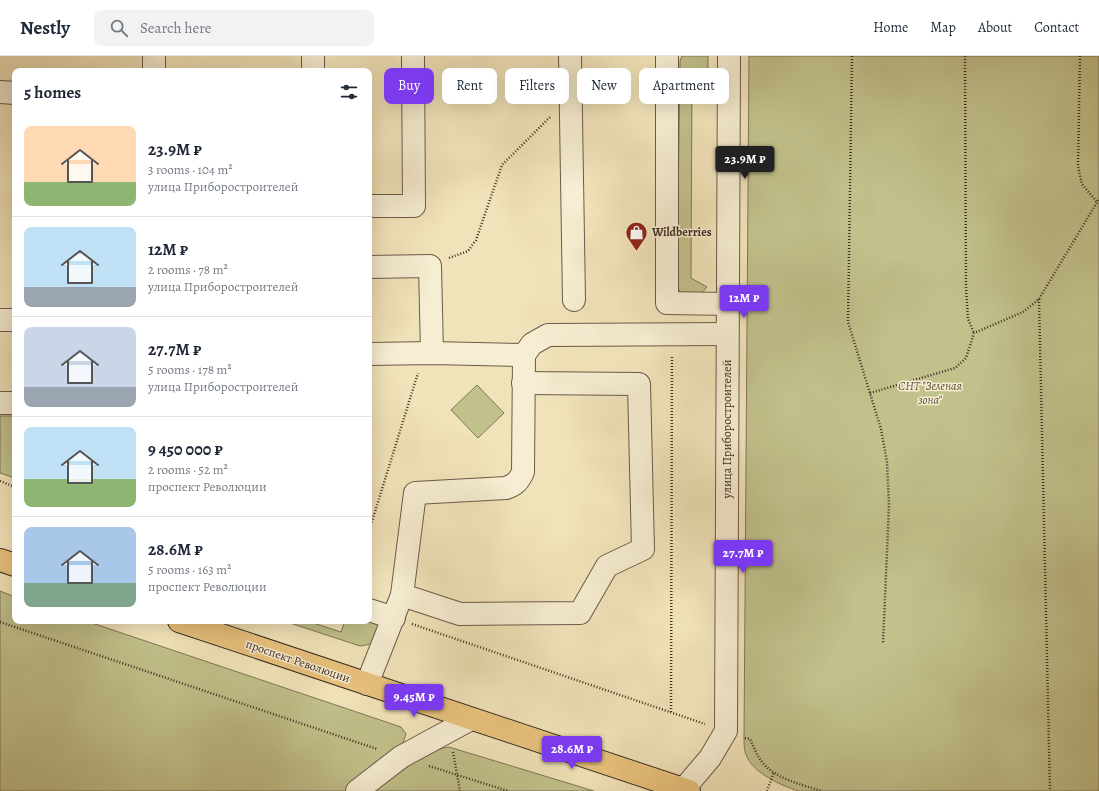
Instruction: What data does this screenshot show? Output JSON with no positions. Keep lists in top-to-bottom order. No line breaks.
{"streets":{"main road":["проспект Революции"],"street":["улица Приборостроителей"]},"parks":["СНТ \"Зеленая зона\""],"places":{"shop":["Wildberries"]},"page":{"header":"Nestly","search":"Search here","nav":["Home","Map","About","Contact"],"chip":["Buy","Rent","Filters","New","Apartment"],"heading":"5 homes","list":[{"name":"23.9M ₽","note":"3 rooms · 104 m² · улица Приборостроителей"},{"name":"12M ₽","note":"2 rooms · 78 m² · улица Приборостроителей"},{"name":"27.7M ₽","note":"5 rooms · 178 m² · улица Приборостроителей"},{"name":"9 450 000 ₽","note":"2 rooms · 52 m² · проспект Революции"},{"name":"28.6M ₽","note":"5 rooms · 163 m² · проспект Революции"}],"price":["23.9M ₽","12M ₽","27.7M ₽","9.45M ₽","28.6M ₽"]}}
